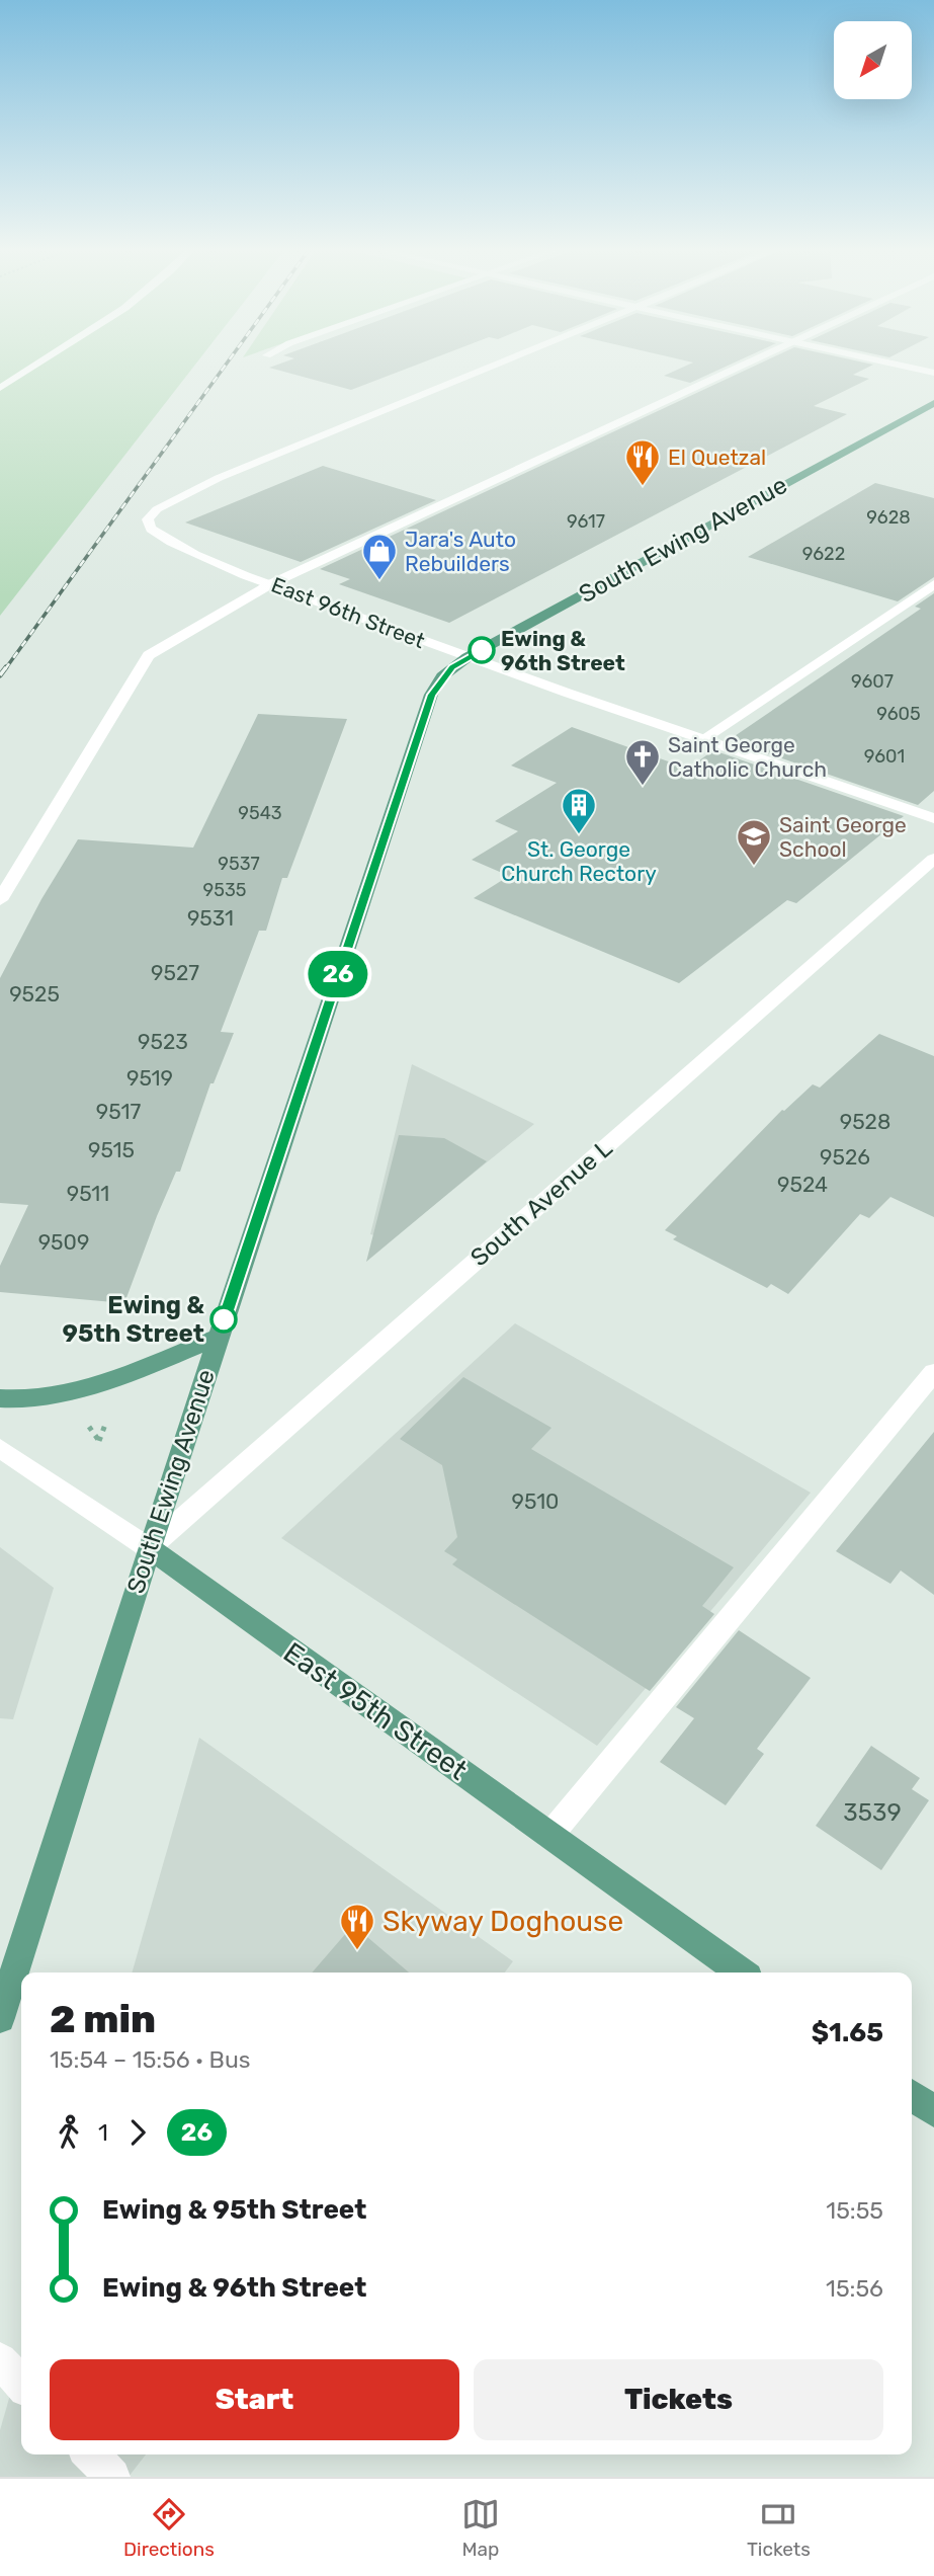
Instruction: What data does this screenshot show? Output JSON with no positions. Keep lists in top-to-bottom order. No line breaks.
{"streets":{"main road":["South Ewing Avenue","East 95th Street"],"street":["East 96th Street","South Avenue L"]},"crossings":[["South Ewing Avenue","East 96th Street"],["South Ewing Avenue","South Avenue L"],["South Ewing Avenue","East 95th Street"],["South Avenue L","East 95th Street"]],"places":{"restaurant":["El Quetzal","Skyway Doghouse"],"shop":["Jara's Auto Rebuilders"],"other":["Ewing & 96th Street","Ewing & 95th Street"],"church":["Saint George Catholic Church"],"building":["St. George Church Rectory"],"school or university":["Saint George School"]},"lines":["bus line 26"],"house_numbers":["9628","9617","9622","9607","9605","9601","9543","9537","9535","9531","9527","9525","9523","9519","9517","9528","9515","9526","9524","9511","9509","9510","3539"],"north":"bottom left","page":{"on_map":"26","heading":["2 min","15:54 – 15:56 · Bus","$1.65"],"legs":["1","26"],"list":[{"name":"Ewing & 95th Street","value":"15:55"},{"name":"Ewing & 96th Street","value":"15:56"}],"buttons":["Start","Tickets"],"tabs":["Directions","Map","Tickets"]}}
